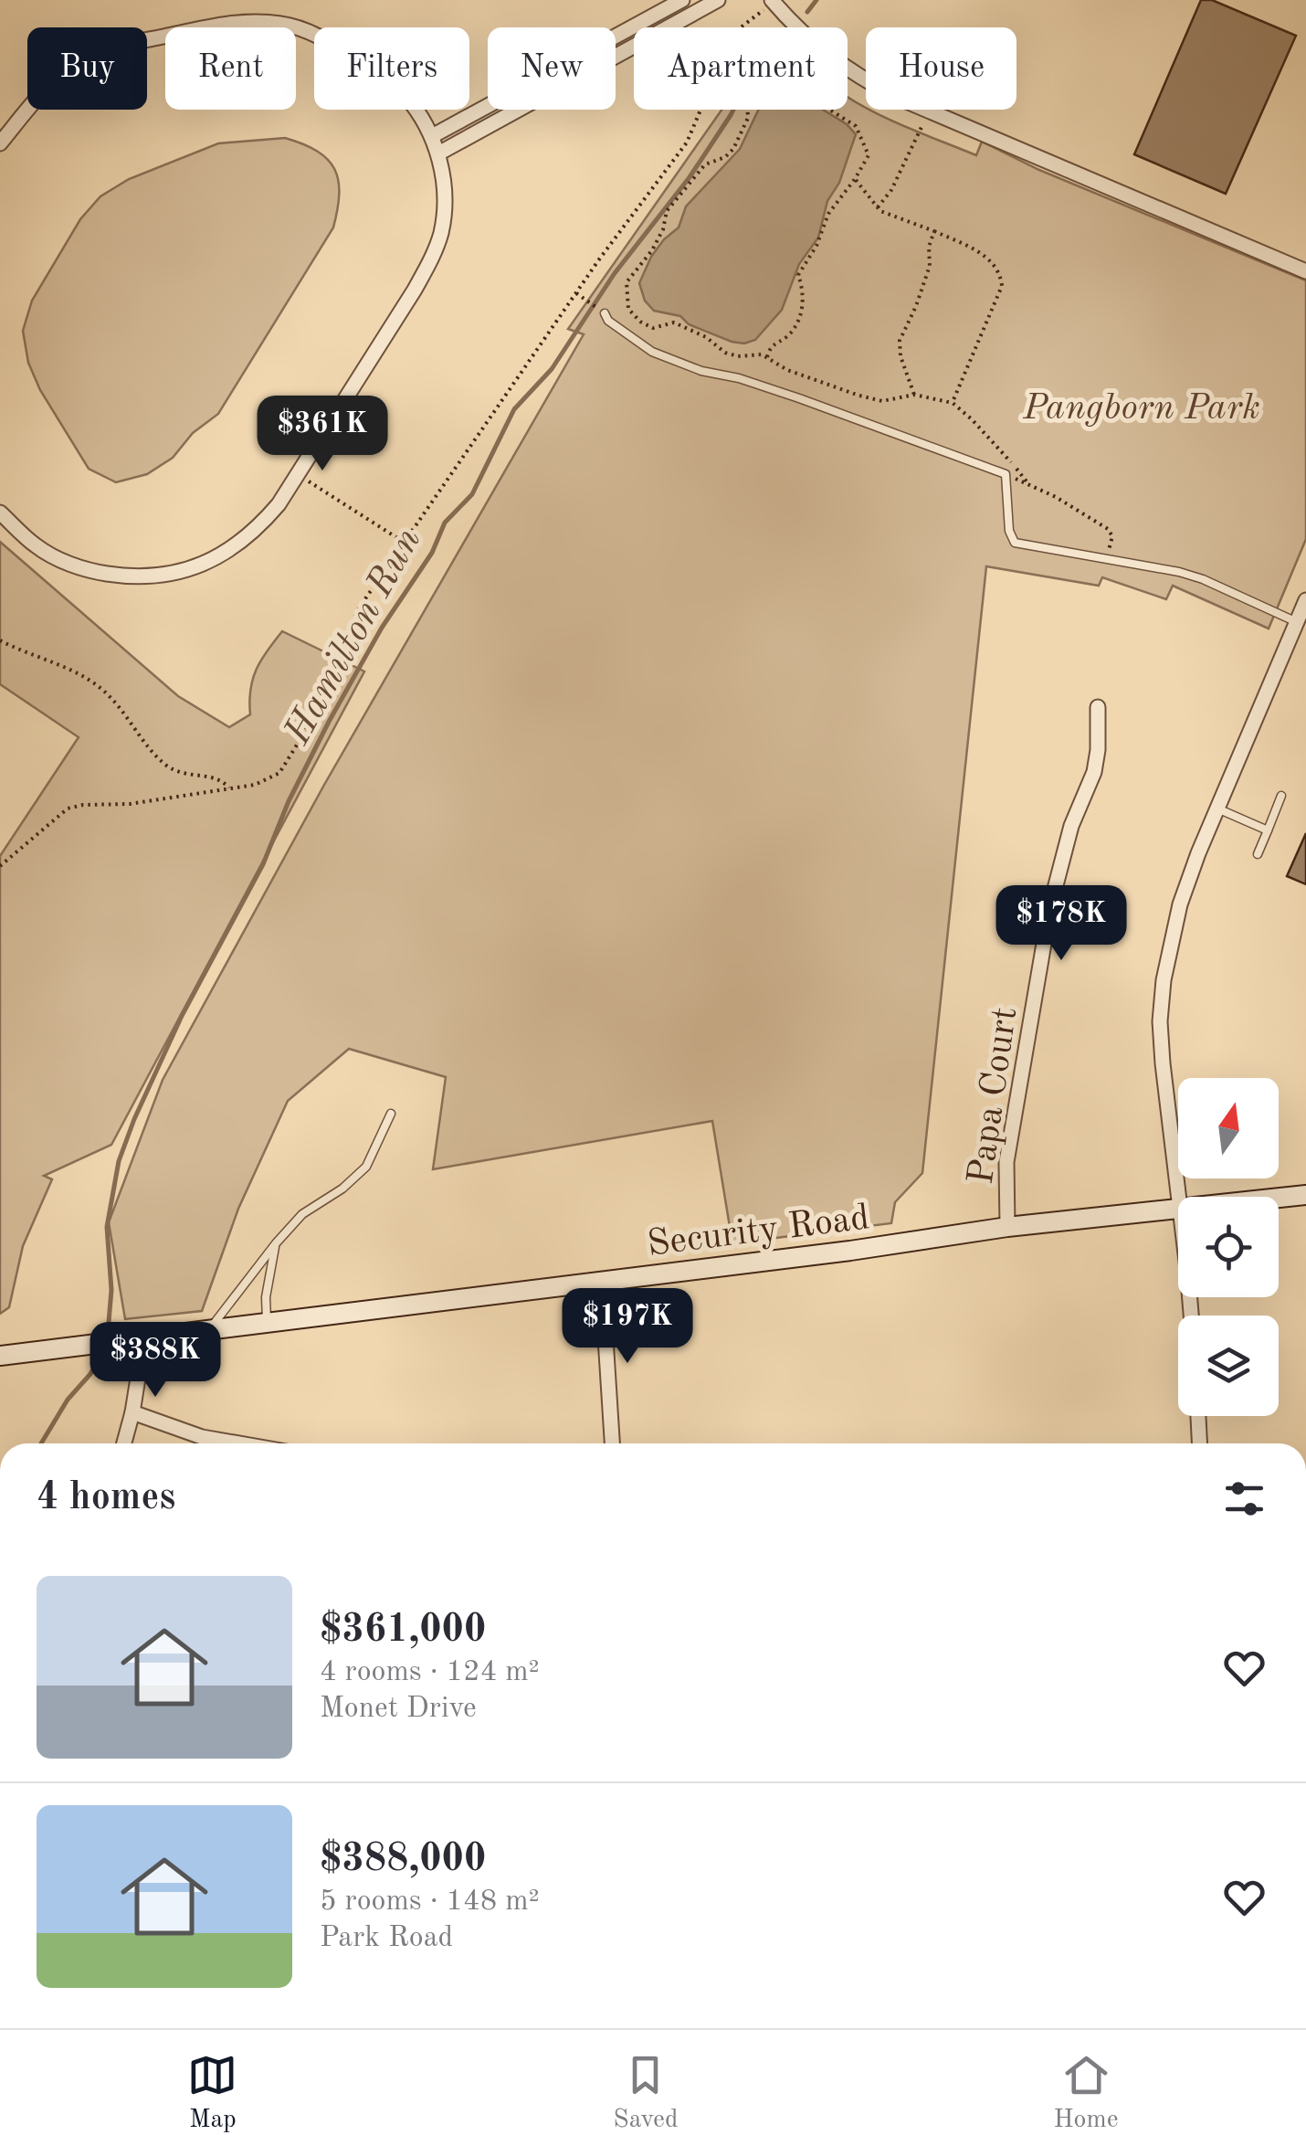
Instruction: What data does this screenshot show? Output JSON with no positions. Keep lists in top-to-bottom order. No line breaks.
{"streets":{"street":["Papa Court","Security Road"]},"crossings":[["Papa Court","Security Road"]],"water":["Hamilton Run"],"parks":["Pangborn Park"],"north":"top","page":{"chip":["Buy","Rent","Filters","New","Apartment","House"],"price":["$361K","$178K","$197K","$388K"],"heading":"4 homes","list":[{"name":"$361,000","note":"4 rooms · 124 m² · Monet Drive"},{"name":"$388,000","note":"5 rooms · 148 m² · Park Road"}],"tabs":["Map","Saved","Home"]}}
